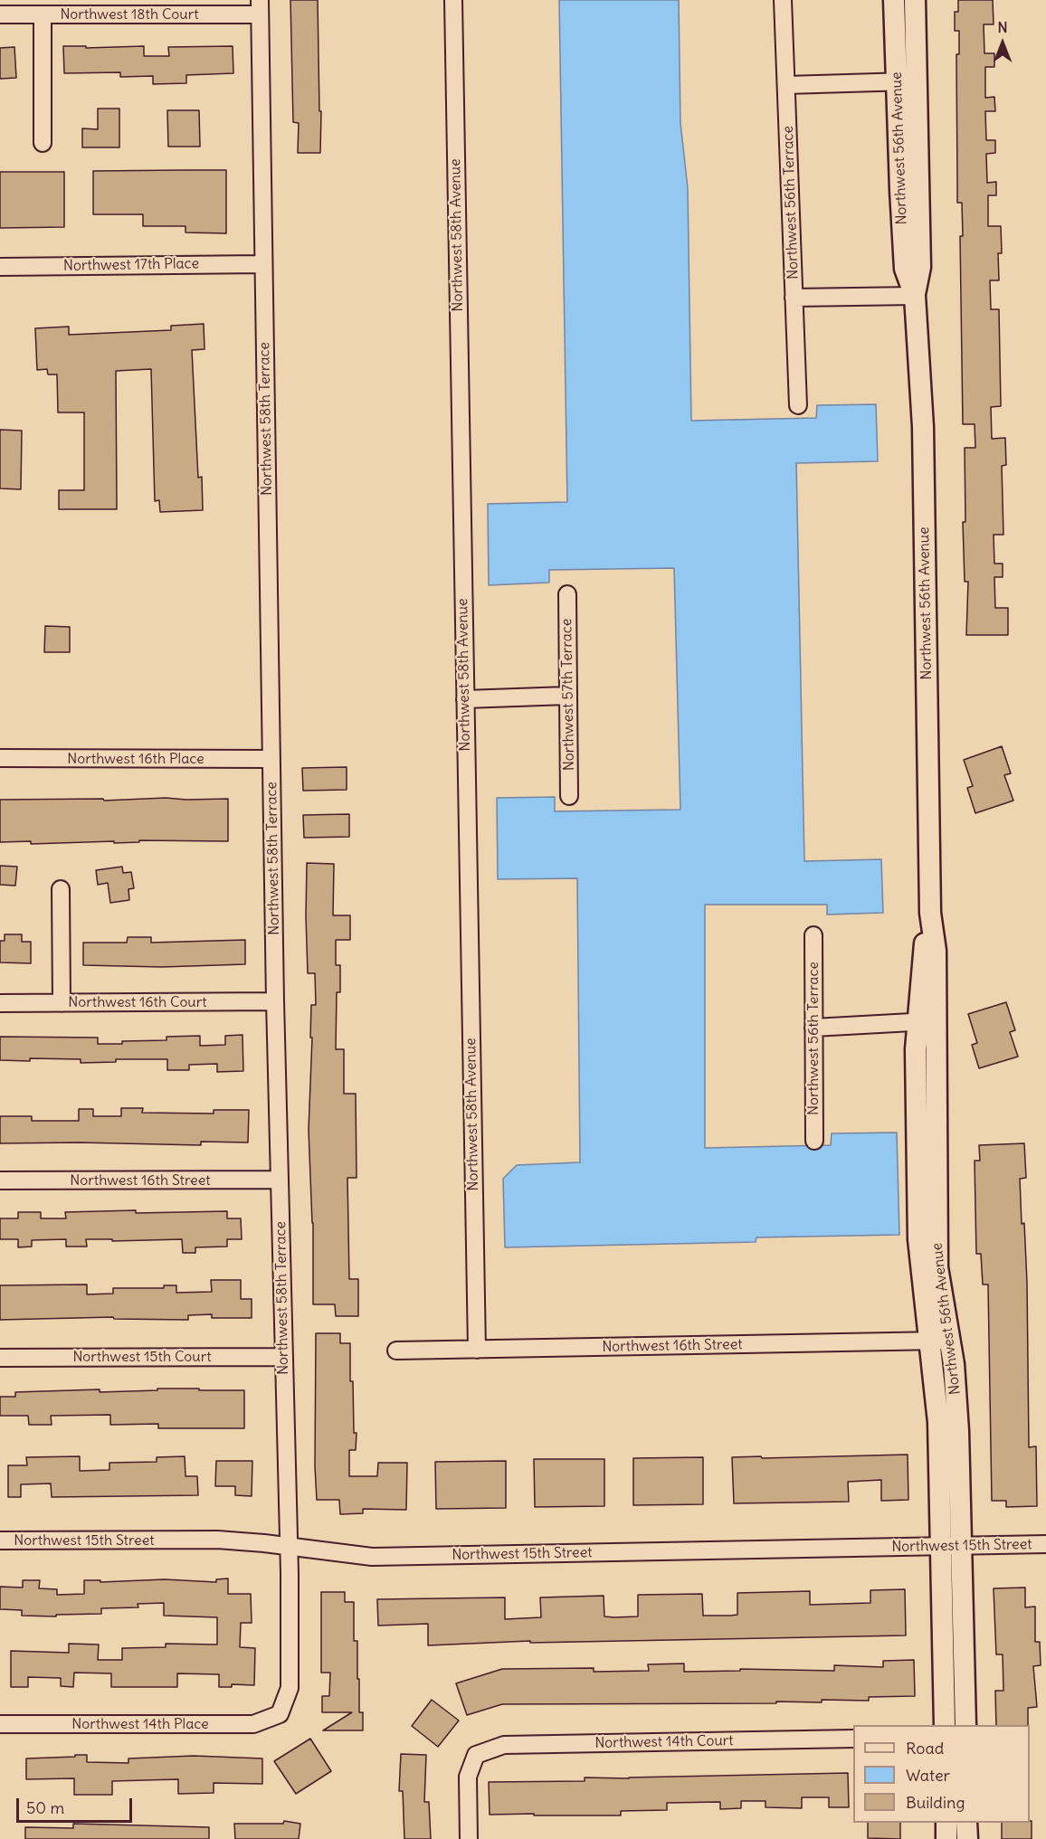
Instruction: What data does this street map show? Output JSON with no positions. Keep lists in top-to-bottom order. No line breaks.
{"streets":{"street":["Northwest 18th Court","Northwest 56th Avenue","Northwest 56th Terrace","Northwest 58th Avenue","Northwest 17th Place","Northwest 58th Terrace","Northwest 57th Terrace","Northwest 16th Place","Northwest 16th Court","Northwest 16th Street","Northwest 15th Court","Northwest 15th Street","Northwest 14th Place","Northwest 14th Court"]},"crossings":[["Northwest 18th Court","Northwest 58th Terrace"],["Northwest 56th Avenue","Northwest 16th Street"],["Northwest 56th Avenue","Northwest 15th Street"],["Northwest 58th Avenue","Northwest 16th Street"],["Northwest 17th Place","Northwest 58th Terrace"],["Northwest 58th Terrace","Northwest 16th Place"],["Northwest 58th Terrace","Northwest 16th Court"],["Northwest 58th Terrace","Northwest 16th Street"],["Northwest 58th Terrace","Northwest 15th Court"],["Northwest 58th Terrace","Northwest 15th Street"],["Northwest 58th Terrace","Northwest 14th Place"]],"legend":["Road","Water","Building"],"scale_bar":"50 m","north":"top"}
